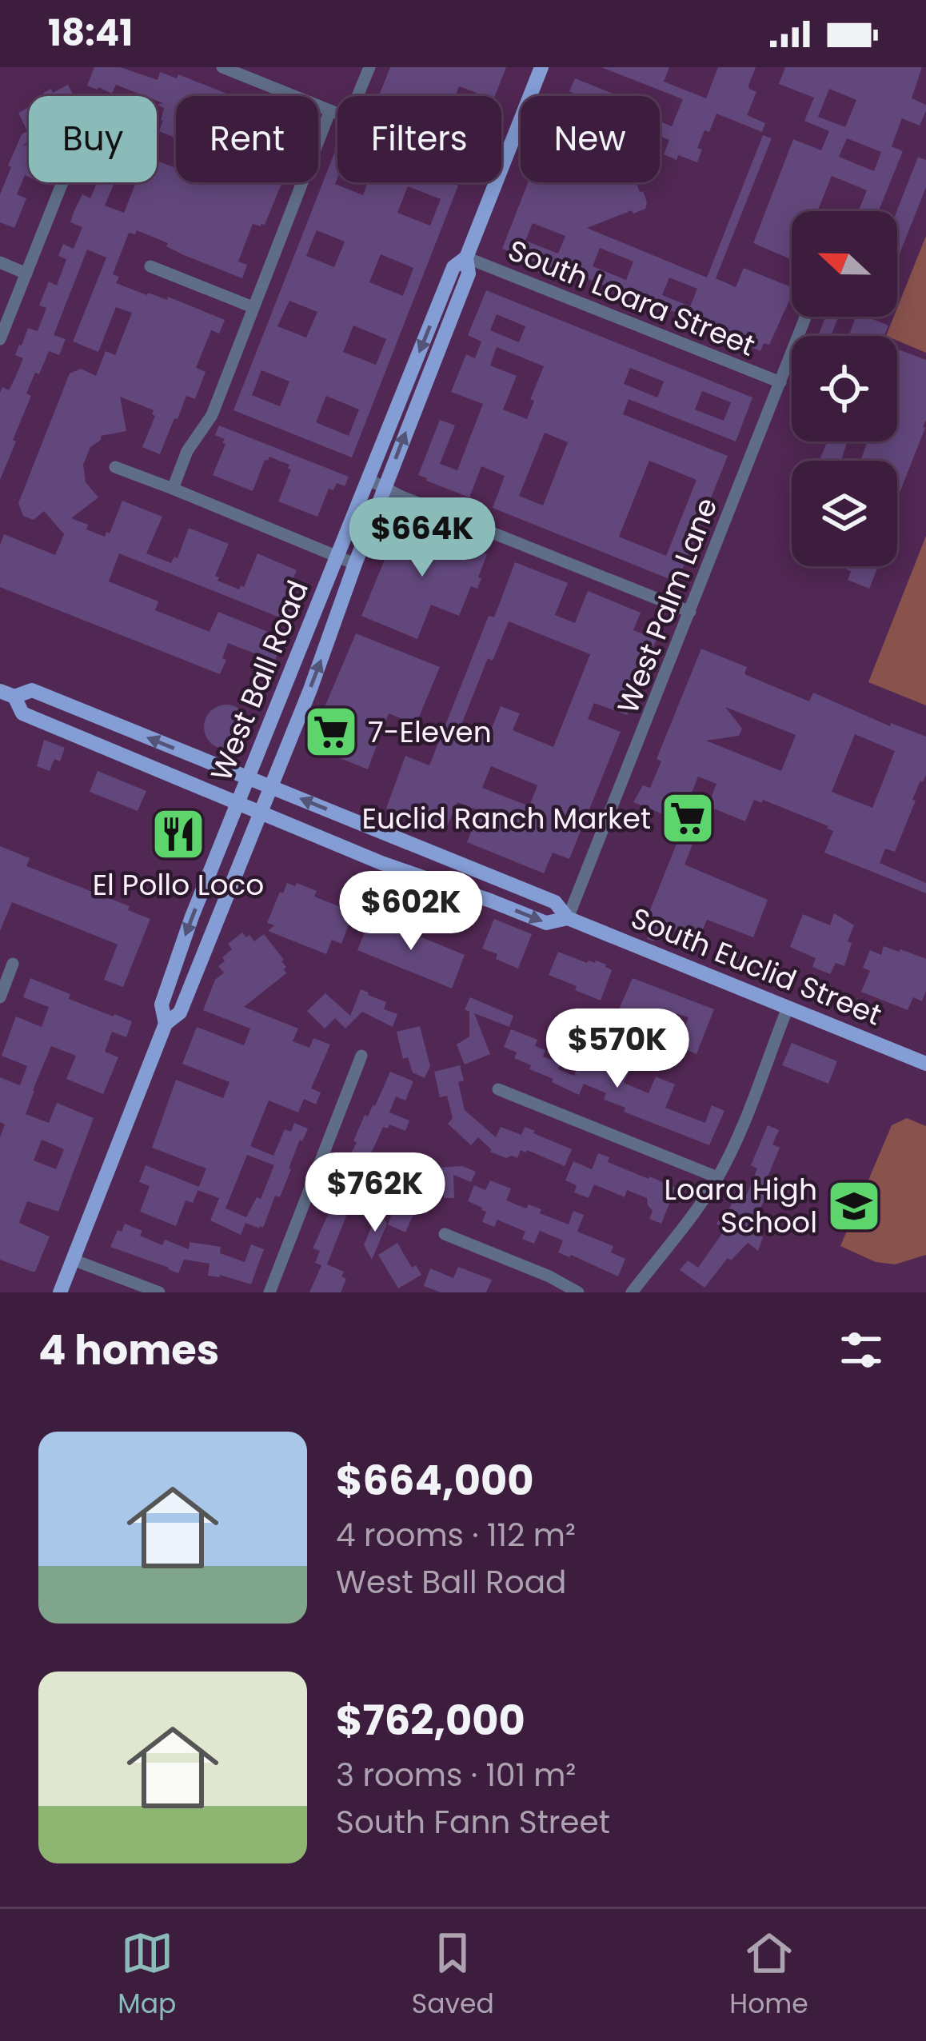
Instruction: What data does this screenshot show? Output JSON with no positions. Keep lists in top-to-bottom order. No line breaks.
{"streets":{"main road":["West Ball Road","South Euclid Street"],"street":["South Loara Street","West Palm Lane"]},"crossings":[["South Loara Street","West Palm Lane"],["South Loara Street","West Ball Road"],["West Palm Lane","South Euclid Street"],["West Ball Road","South Euclid Street"]],"places":{"supermarket":["7-Eleven","Euclid Ranch Market"],"restaurant":["El Pollo Loco"],"school or university":["Loara High School"]},"north":"left","page":{"status":"18:41","chip":["Buy","Rent","Filters","New"],"price":["$664K","$602K","$570K","$762K"],"heading":"4 homes","list":[{"name":"$664,000","note":"4 rooms · 112 m² · West Ball Road"},{"name":"$762,000","note":"3 rooms · 101 m² · South Fann Street"}],"tabs":["Map","Saved","Home"]}}
